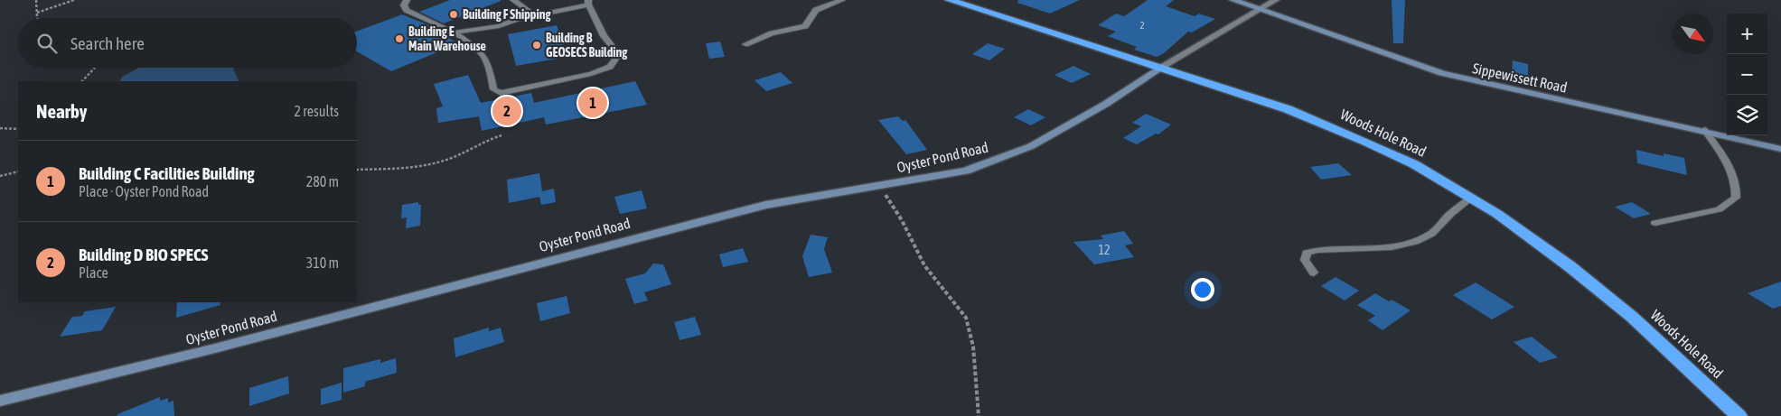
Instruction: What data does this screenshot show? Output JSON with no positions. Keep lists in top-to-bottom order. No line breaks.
{"streets":{"highway":["Woods Hole Road"],"street":["Sippewissett Road","Oyster Pond Road"]},"crossings":[["Woods Hole Road","Oyster Pond Road"]],"places":["Building F Shipping","Building E Main Warehouse","Building B GEOSECS Building"],"house_numbers":["2","12"],"north":"bottom right","page":{"map_buttons":["+","−"],"search":"Search here","heading":["Nearby","2 results"],"pins":["1","2"],"list":[{"mark":"1","name":"Building C Facilities Building","note":"Place · Oyster Pond Road","value":"280 m"},{"mark":"2","name":"Building D BIO SPECS","note":"Place","value":"310 m"}]}}
